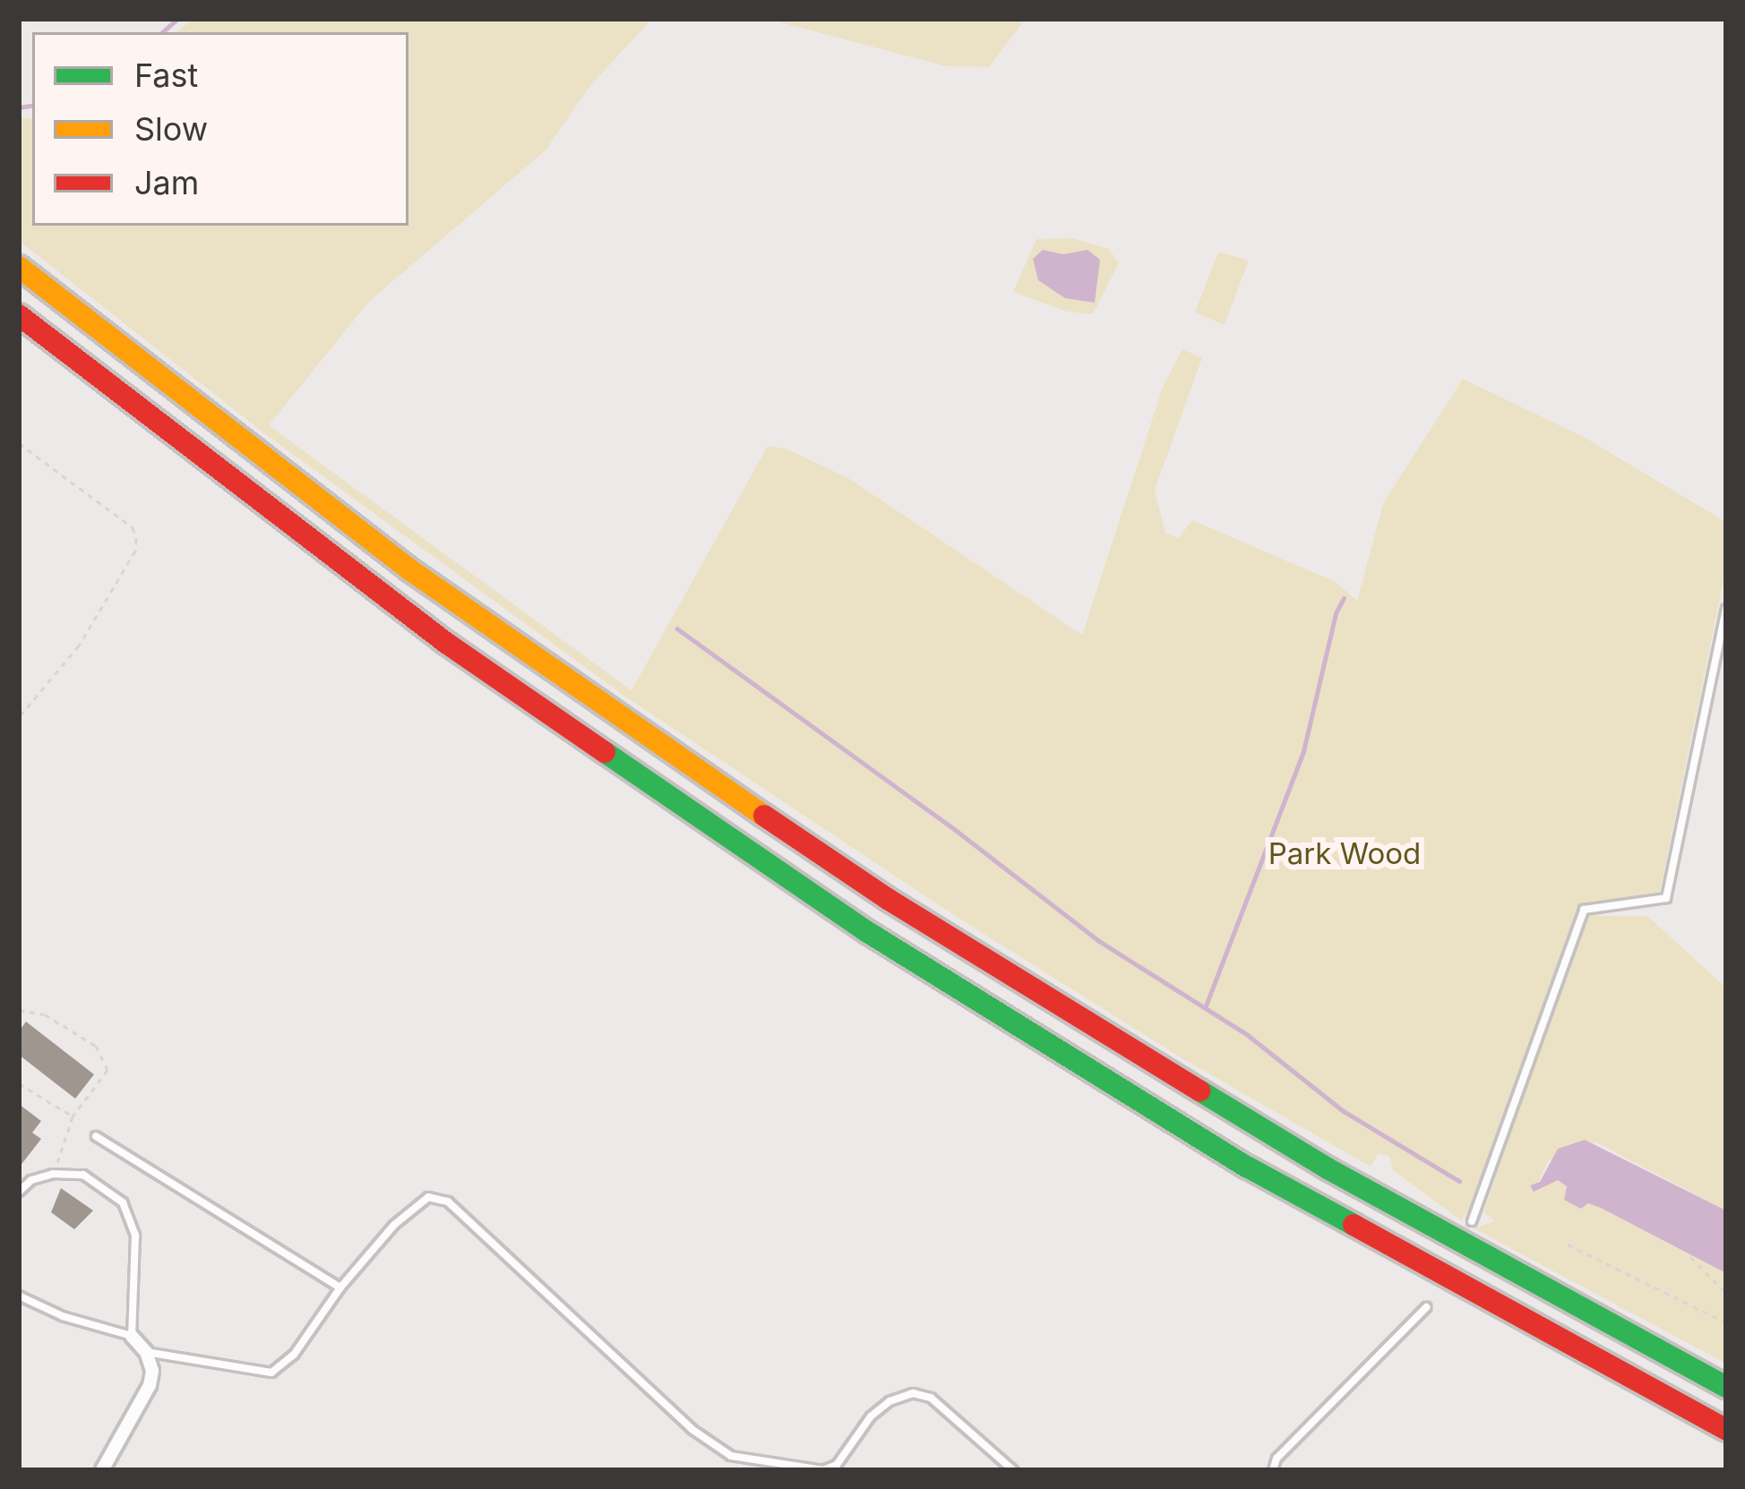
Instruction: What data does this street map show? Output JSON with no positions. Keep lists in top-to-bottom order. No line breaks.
{"parks":["Park Wood"],"legend":["Fast","Slow","Jam"]}
